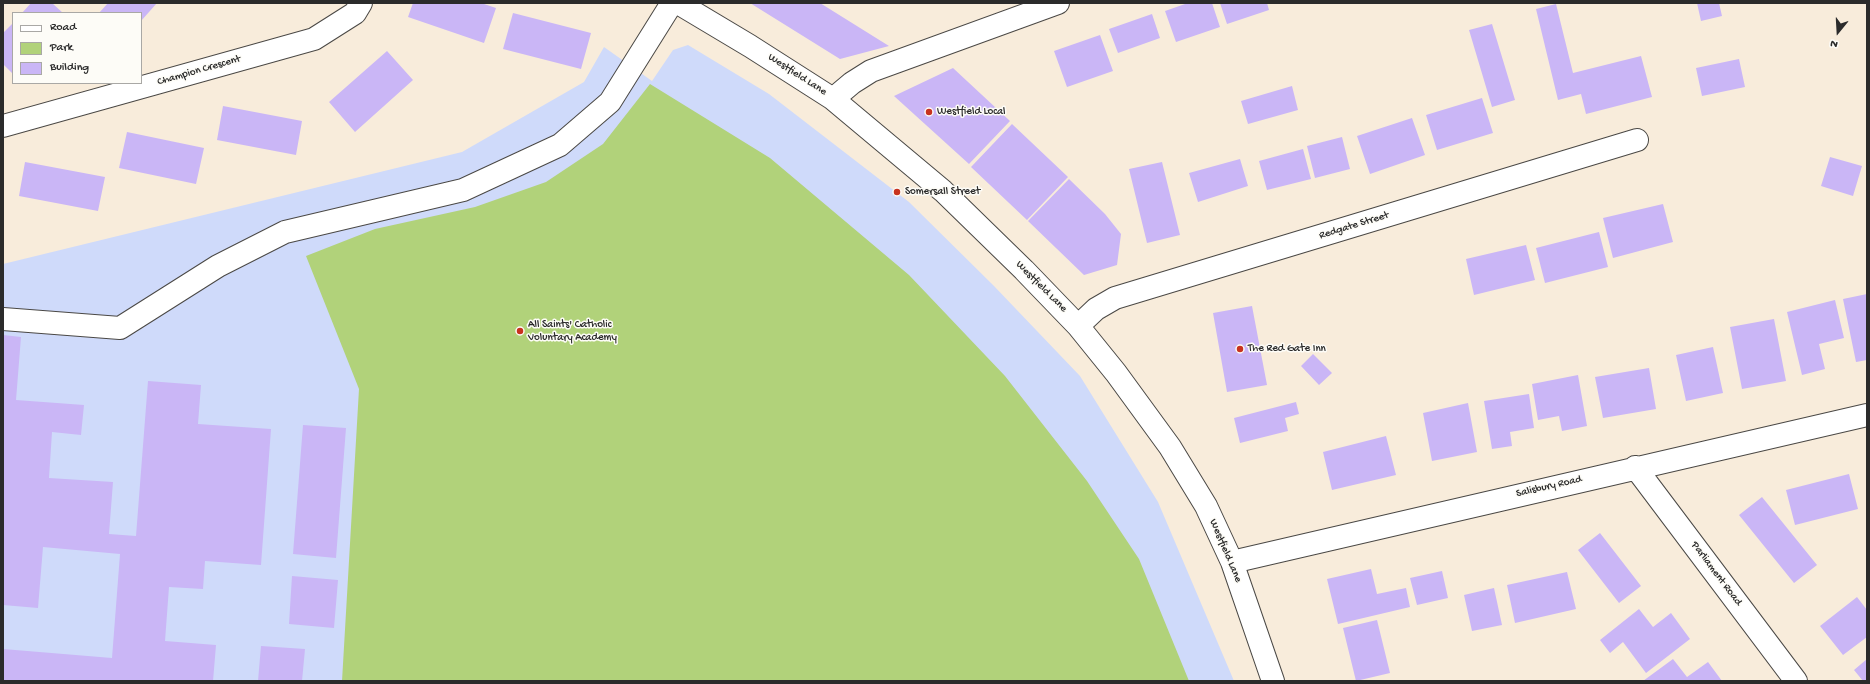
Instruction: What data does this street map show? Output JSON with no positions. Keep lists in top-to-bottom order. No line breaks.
{"streets":{"street":["Champion Crescent","Westfield Lane","Redgate Street","Salisbury Road","Parliament Road"]},"crossings":[["Westfield Lane","Redgate Street"],["Westfield Lane","Salisbury Road"],["Salisbury Road","Parliament Road"]],"places":["Westfield Local","Somersall Street","All Saints' Catholic Voluntary Academy","The Red Gate Inn"],"legend":["Road","Park","Building"],"north":"bottom"}
